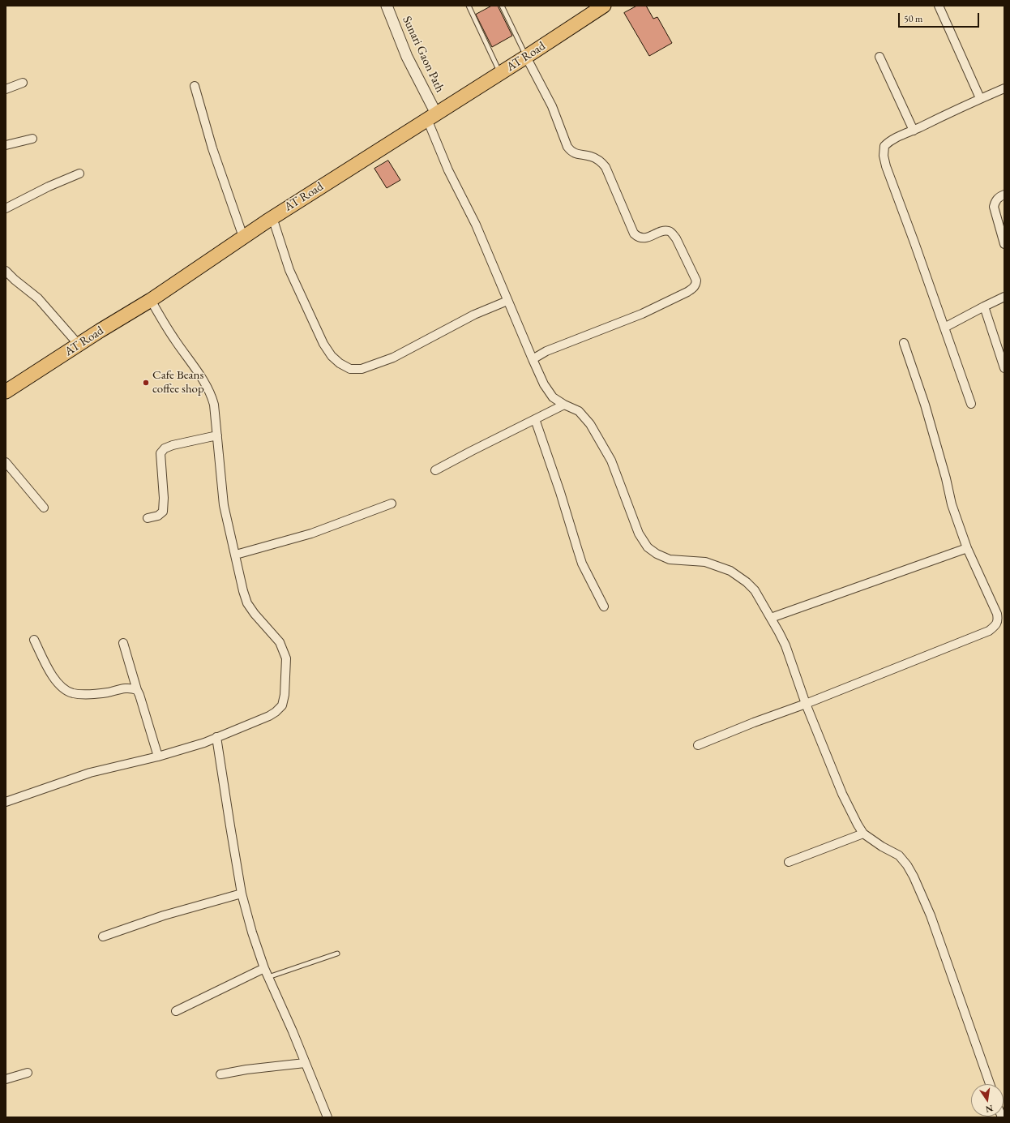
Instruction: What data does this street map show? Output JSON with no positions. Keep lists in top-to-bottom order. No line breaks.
{"streets":{"highway":["AT Road"],"street":["Sunari Gaon Path"]},"crossings":[["Sunari Gaon Path","AT Road"]],"places":["Cafe Beans coffee shop"],"scale_bar":"50 m","north":"bottom"}
